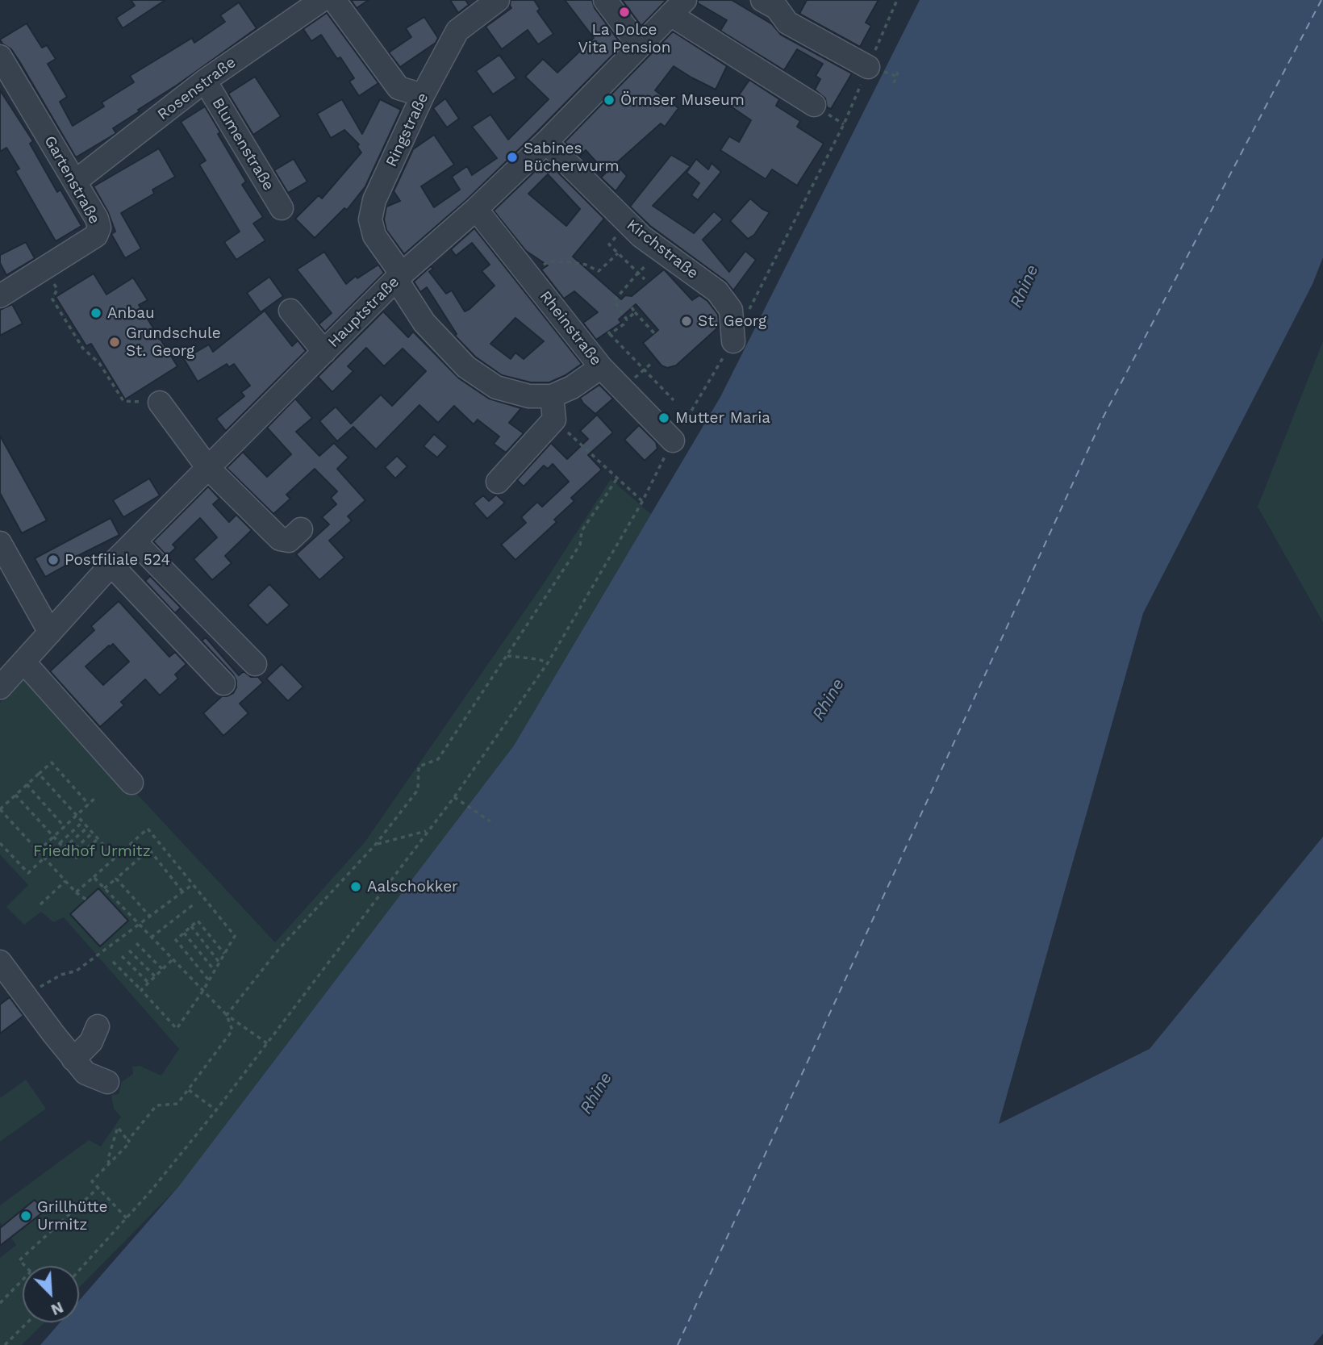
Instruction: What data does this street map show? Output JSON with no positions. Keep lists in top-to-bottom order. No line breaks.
{"streets":{"street":["Rosenstraße","Ringstraße","Blumenstraße","Gartenstraße","Kirchstraße","Hauptstraße","Rheinstraße"]},"crossings":[["Rosenstraße","Blumenstraße"],["Rosenstraße","Gartenstraße"],["Ringstraße","Hauptstraße"],["Kirchstraße","Hauptstraße"],["Hauptstraße","Rheinstraße"]],"water":["Rhine"],"parks":["Friedhof Urmitz"],"places":["La Dolce Vita Pension","Örmser Museum","Sabines Bücherwurm","Anbau","St. Georg","Grundschule St. Georg","Mutter Maria","Postfiliale 524","Aalschokker","Grillhütte Urmitz"],"north":"bottom right"}
